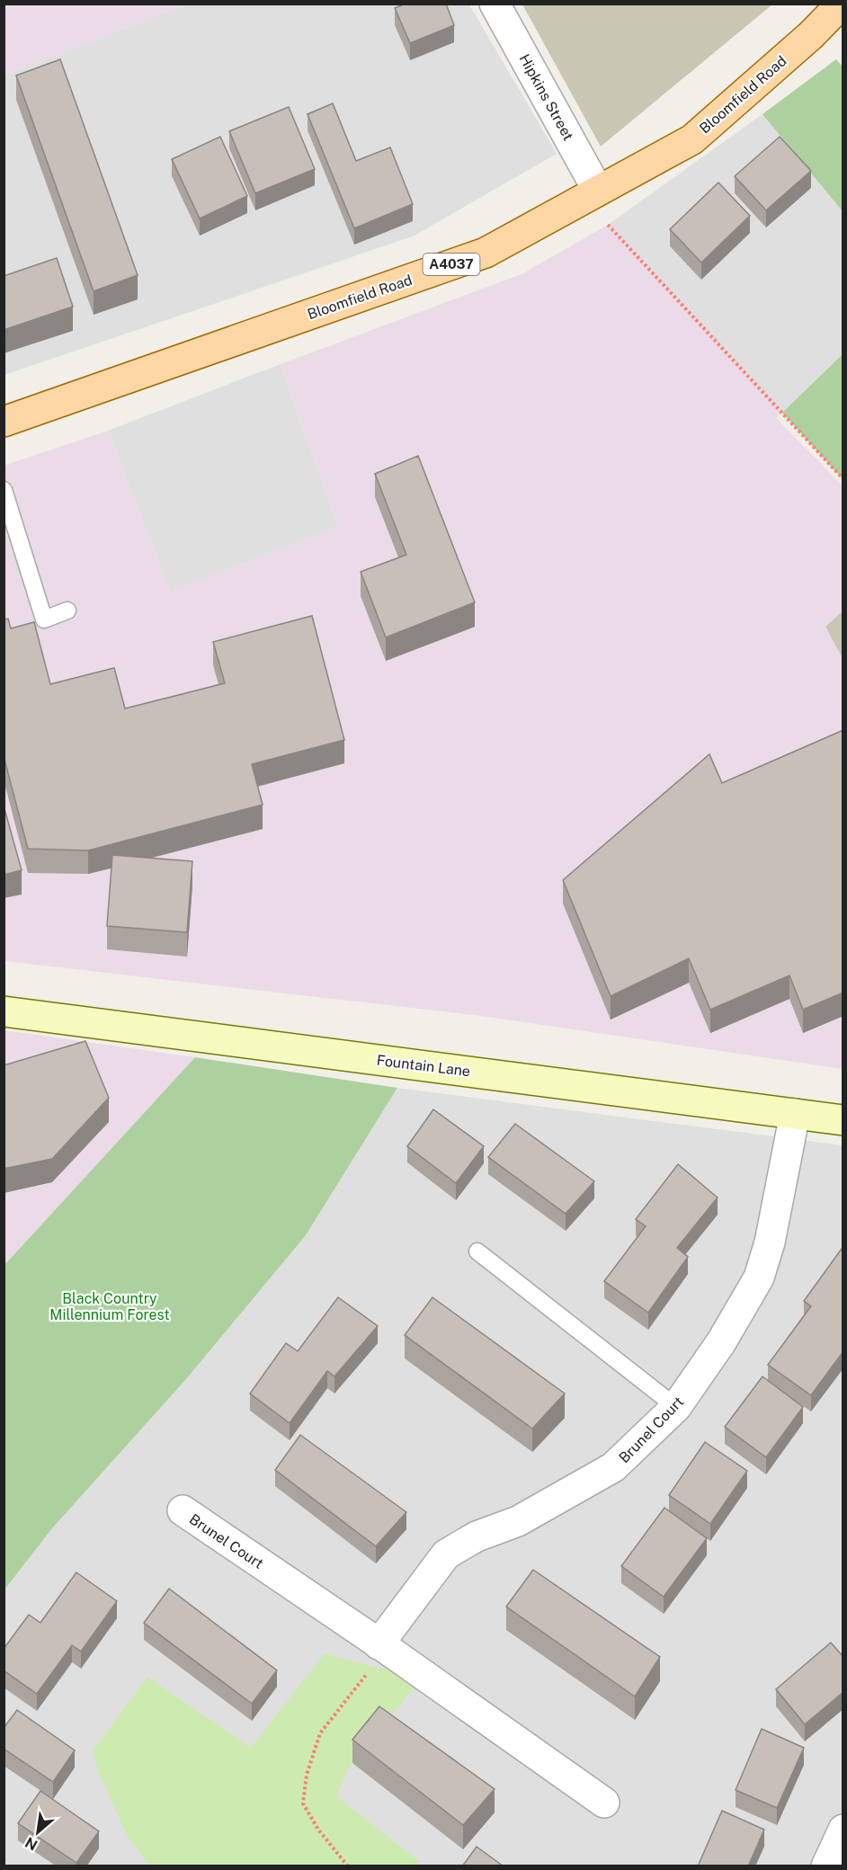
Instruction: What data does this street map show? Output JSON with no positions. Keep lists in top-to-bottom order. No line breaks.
{"streets":{"main road":["Bloomfield Road","A4037"],"street":["Hipkins Street","Fountain Lane","Brunel Court"]},"crossings":[["Bloomfield Road","Hipkins Street"],["Fountain Lane","Brunel Court"]],"parks":["Black Country Millennium Forest"],"north":"bottom left"}
